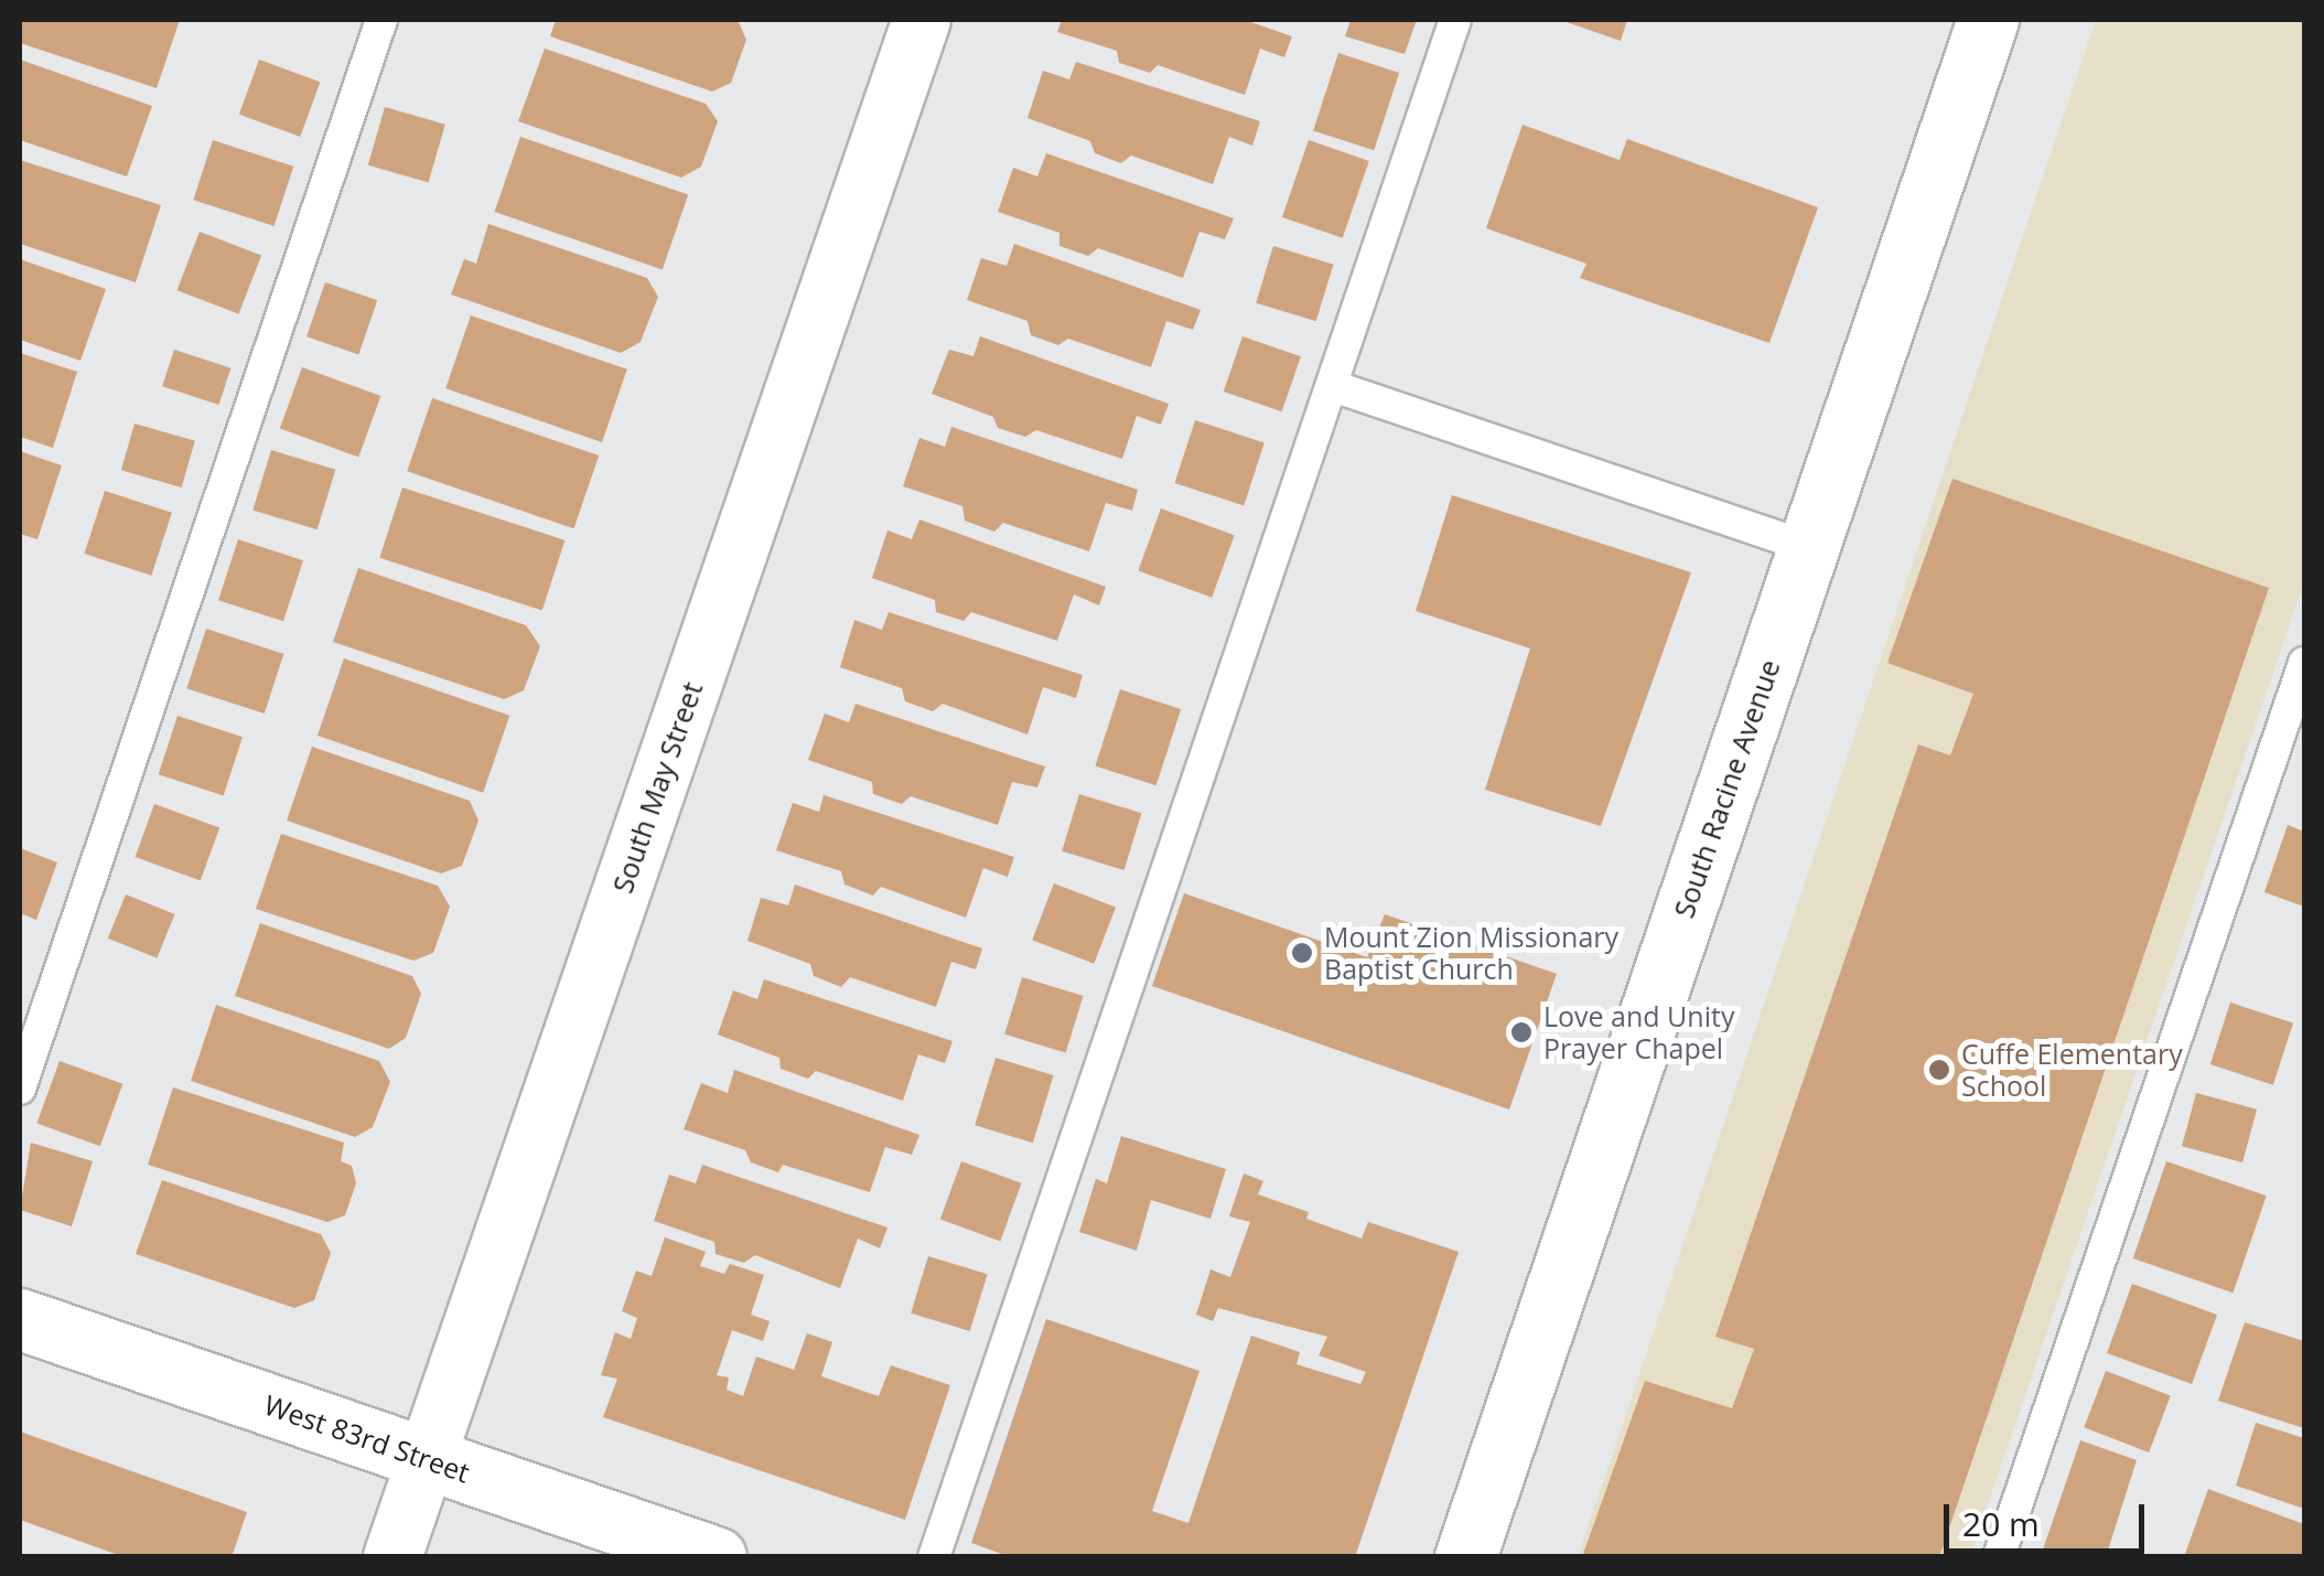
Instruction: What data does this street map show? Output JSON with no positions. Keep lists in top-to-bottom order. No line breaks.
{"streets":{"street":["South May Street","South Racine Avenue","West 83rd Street"]},"crossings":[["South May Street","West 83rd Street"]],"places":["Mount Zion Missionary Baptist Church","Love and Unity Prayer Chapel","Cuffe Elementary School"],"scale_bar":"20 m"}
